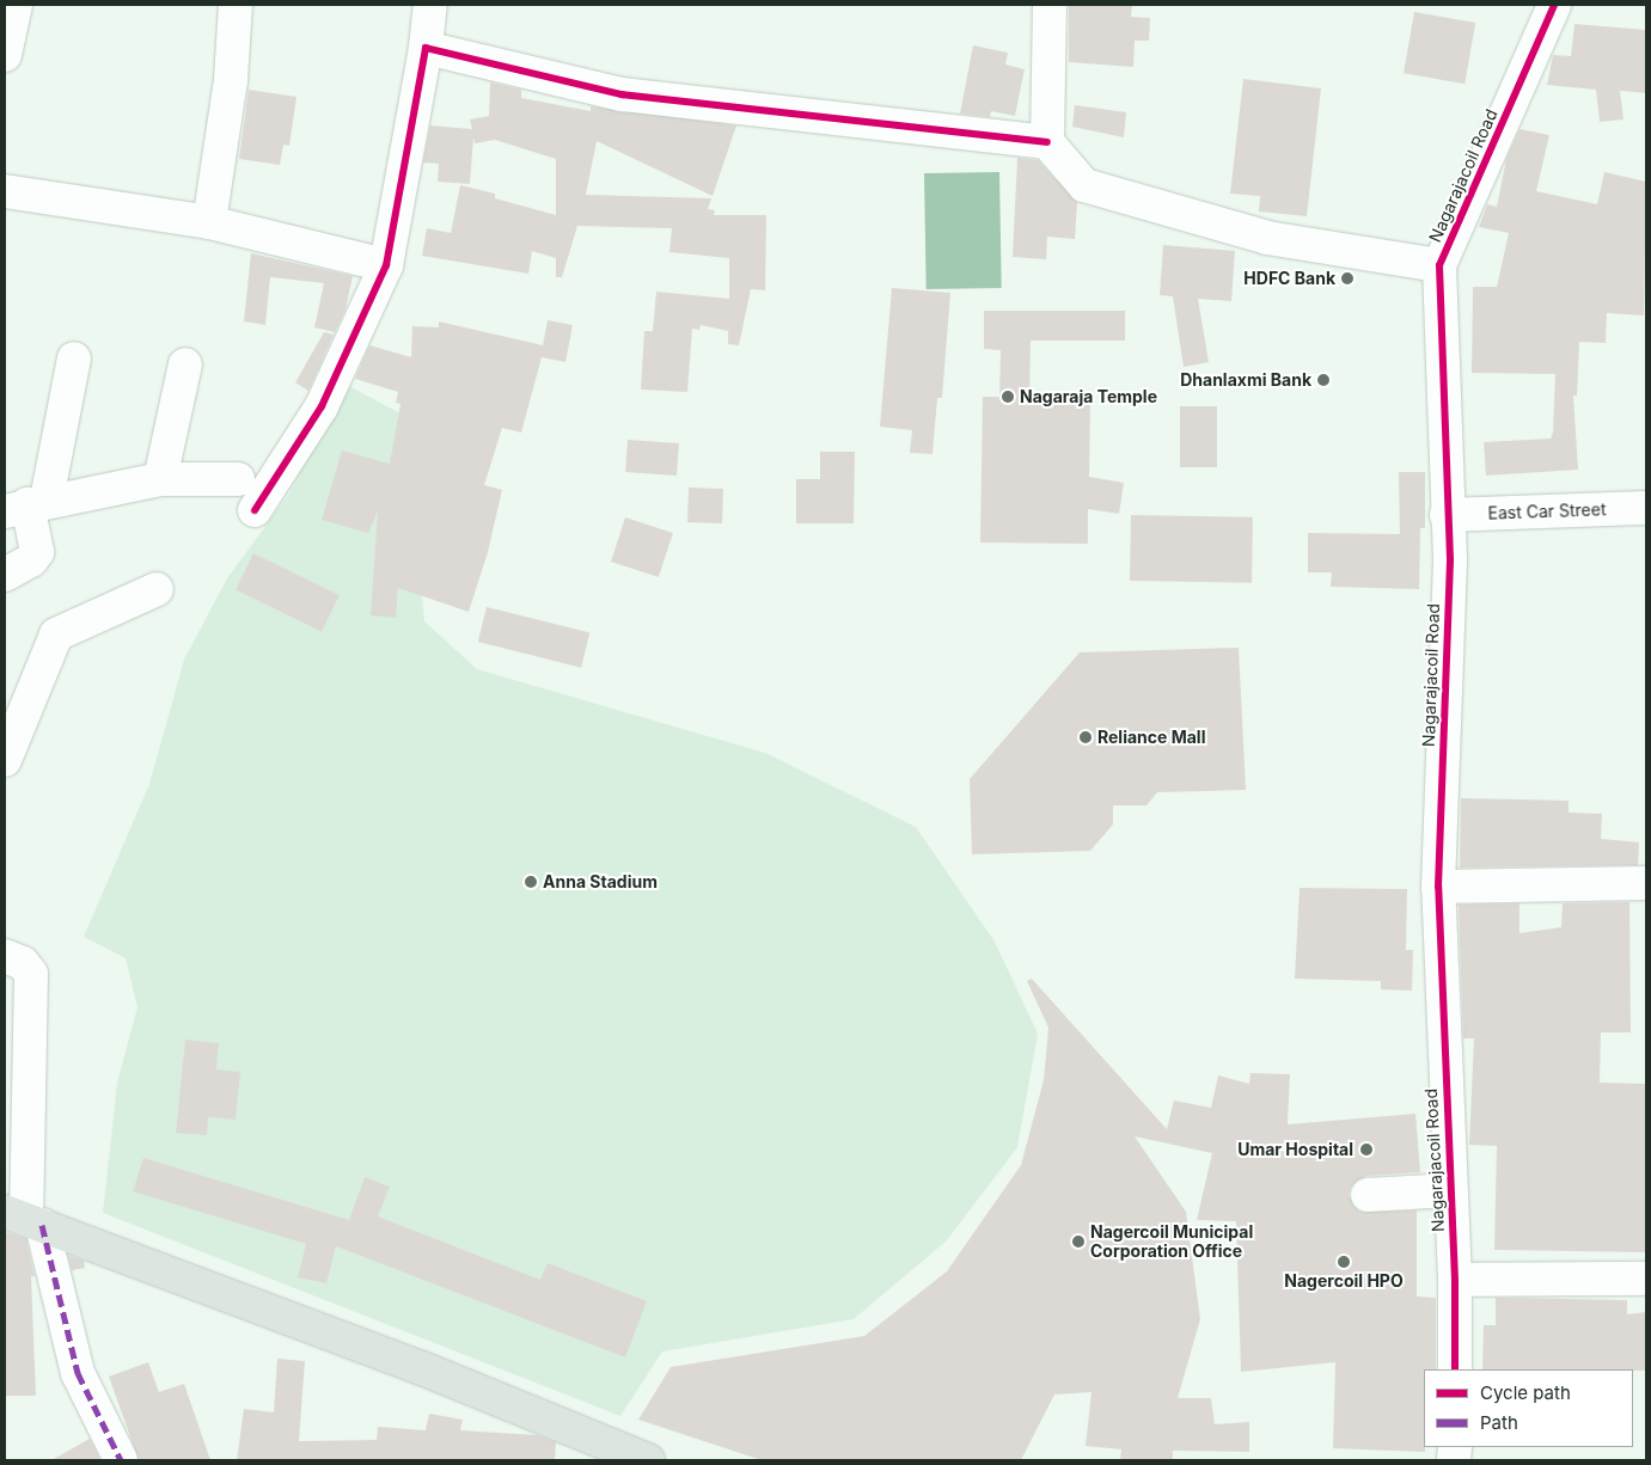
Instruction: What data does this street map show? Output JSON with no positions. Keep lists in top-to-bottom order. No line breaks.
{"streets":{"street":["Nagarajacoil Road","East Car Street"]},"crossings":[["Nagarajacoil Road","East Car Street"]],"places":["HDFC Bank","Dhanlaxmi Bank","Nagaraja Temple","Reliance Mall","Anna Stadium","Umar Hospital","Nagercoil Municipal Corporation Office","Nagercoil HPO"],"legend":["Cycle path","Path"]}
